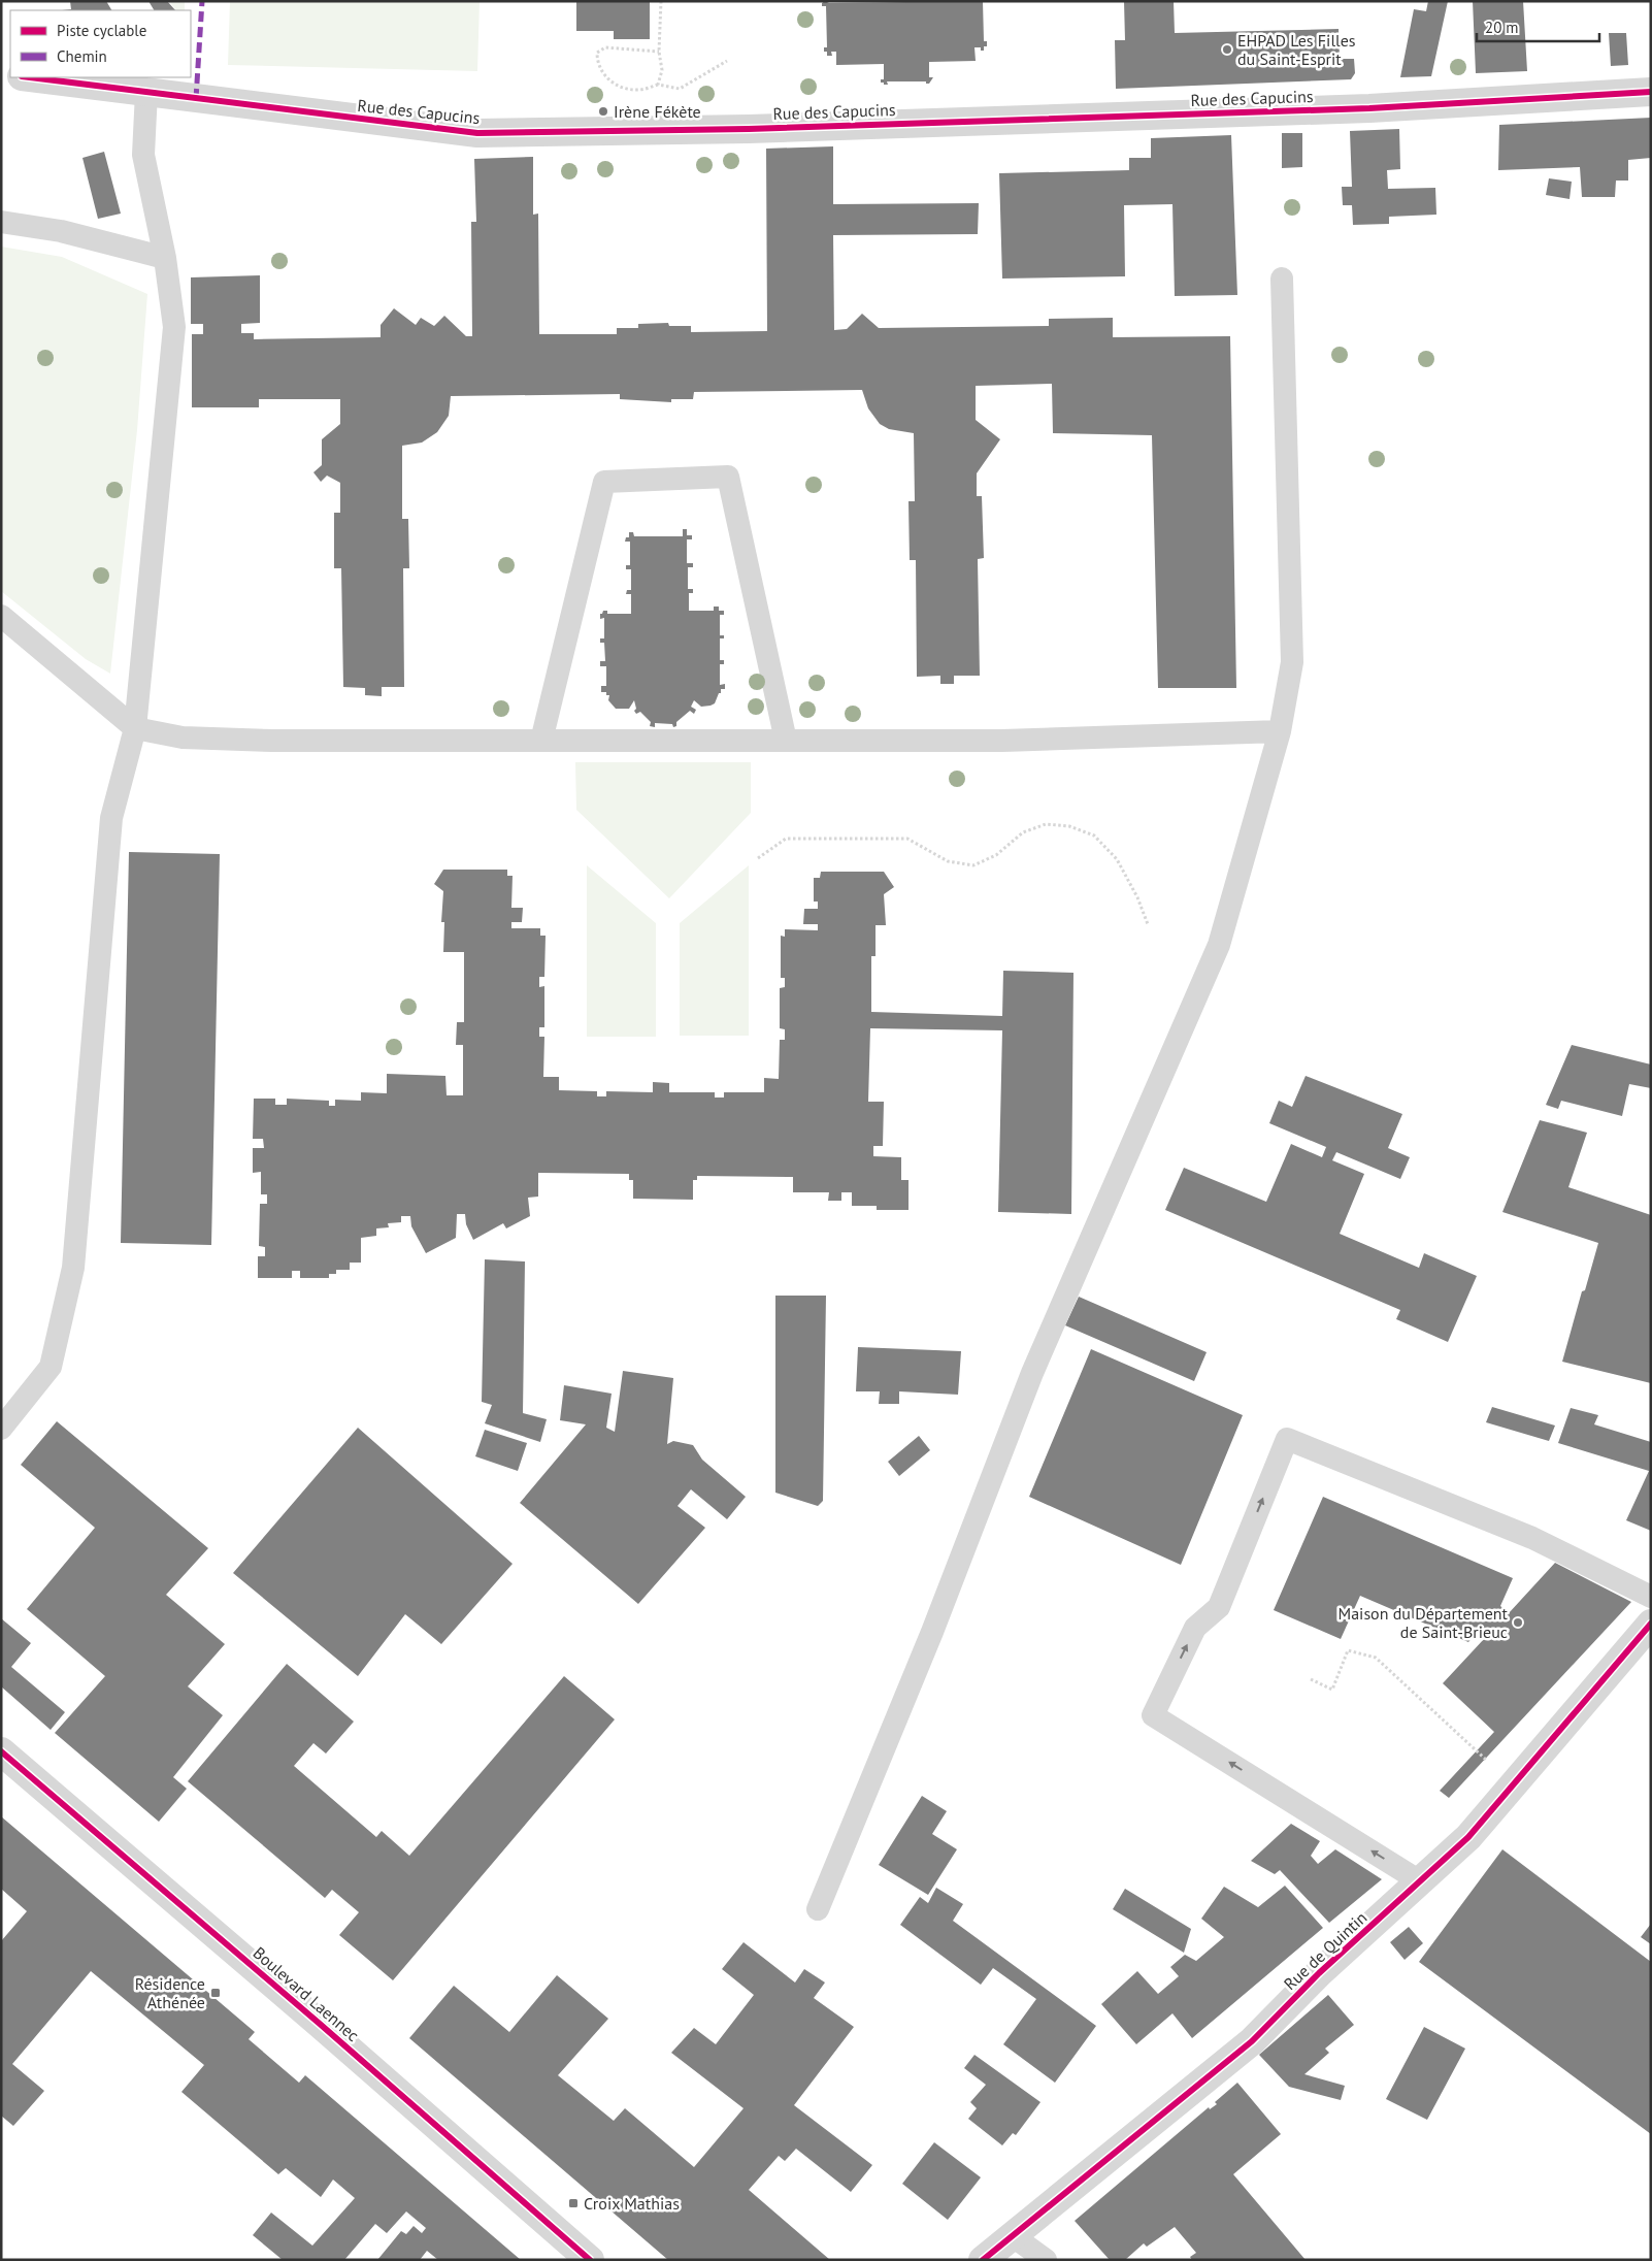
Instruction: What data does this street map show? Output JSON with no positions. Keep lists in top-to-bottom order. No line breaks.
{"streets":{"street":["Rue des Capucins","Rue de Quintin","Boulevard Laennec"]},"places":{"other":["EHPAD Les Filles du Saint-Esprit","Irène Fékète","Maison du Département de Saint-Brieuc"],"transit":["Résidence Athénée","Croix Mathias"]},"legend":["Piste cyclable","Chemin"],"scale_bar":"20 m"}
